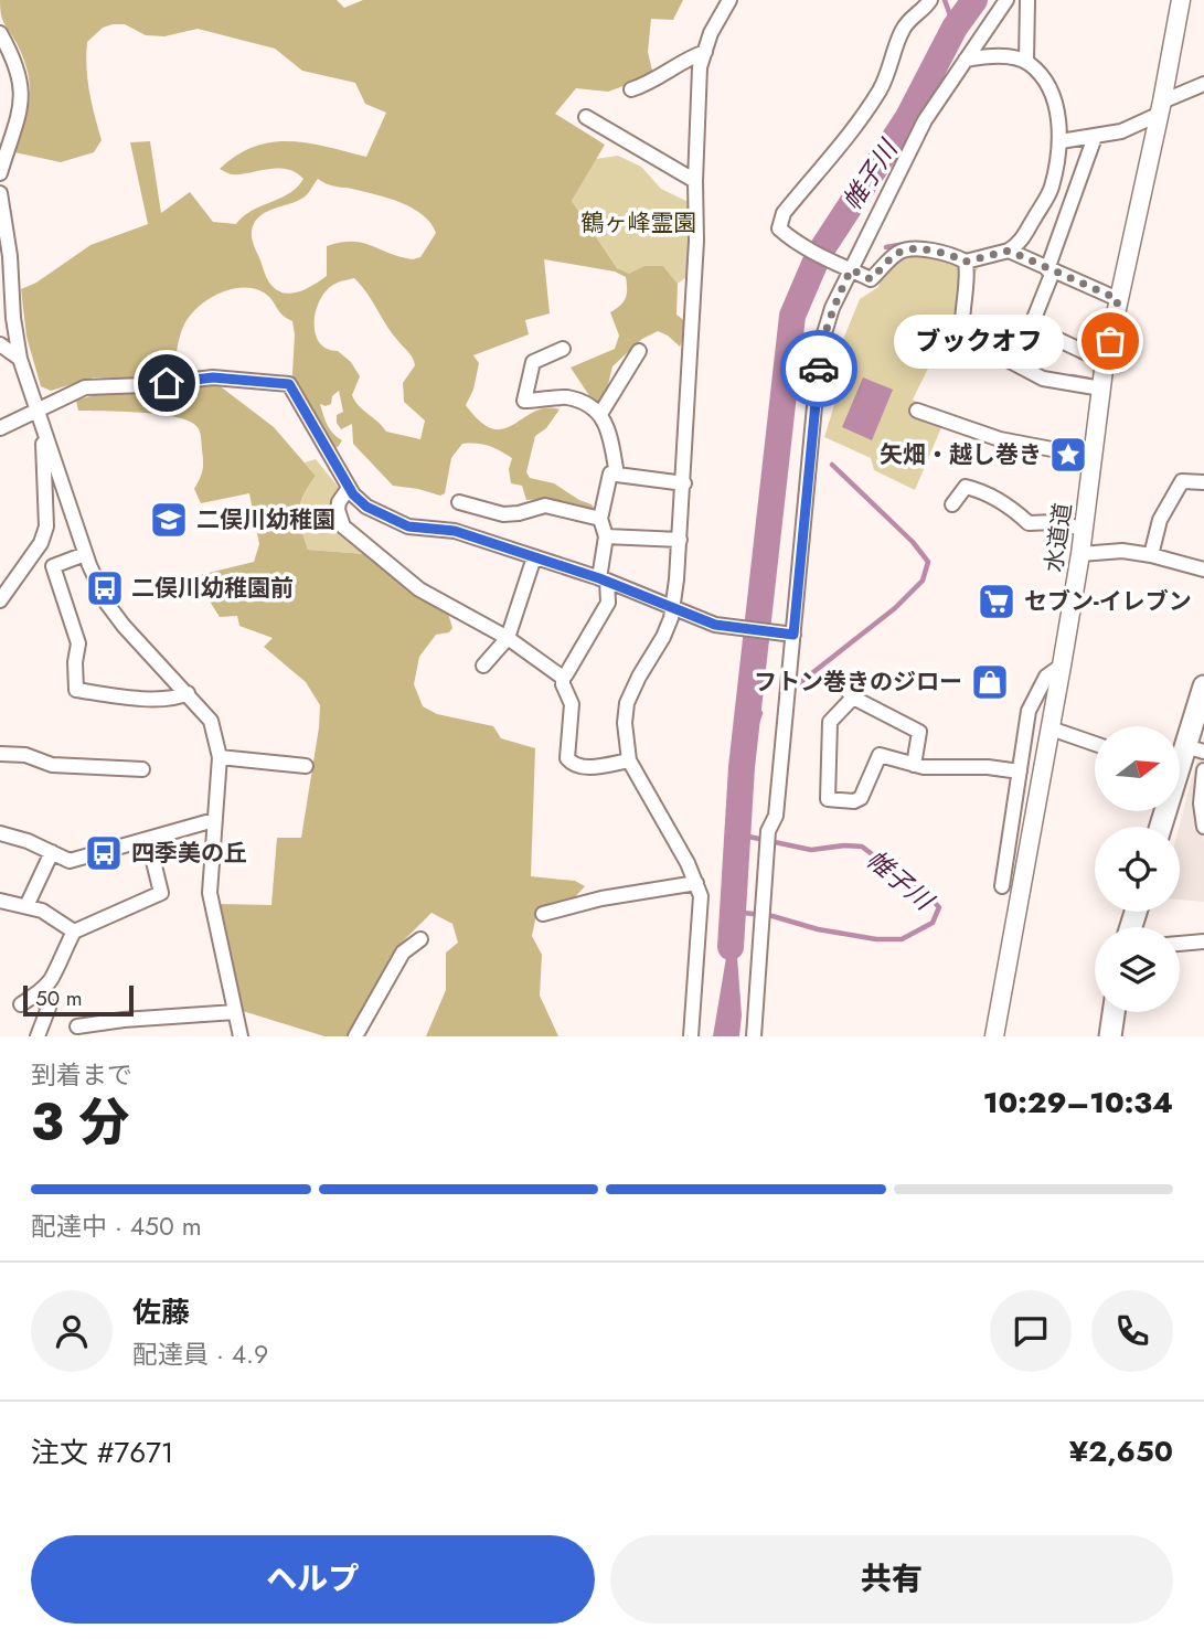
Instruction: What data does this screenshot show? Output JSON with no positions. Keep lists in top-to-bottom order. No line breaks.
{"streets":{"street":["水道道"]},"water":["帷子川"],"parks":["鶴ヶ峰霊園"],"places":{"other":["ブックオフ"],"place":["矢畑・越し巻き"],"school or university":["二俣川幼稚園"],"bus stop":["二俣川幼稚園前","四季美の丘"],"supermarket":["セブン-イレブン"],"shop":["フトン巻きのジロー"]},"scale_bar":"50 m","north":"right","page":{"bubble":"ブックオフ","scale":"50 m","heading":["3 分","到着まで","10:29–10:34"],"panel":["佐藤","配達員 · 4.9","注文 #7671","¥2,650"],"bar":"配達中 · 450 m","buttons":["ヘルプ","共有"]}}
